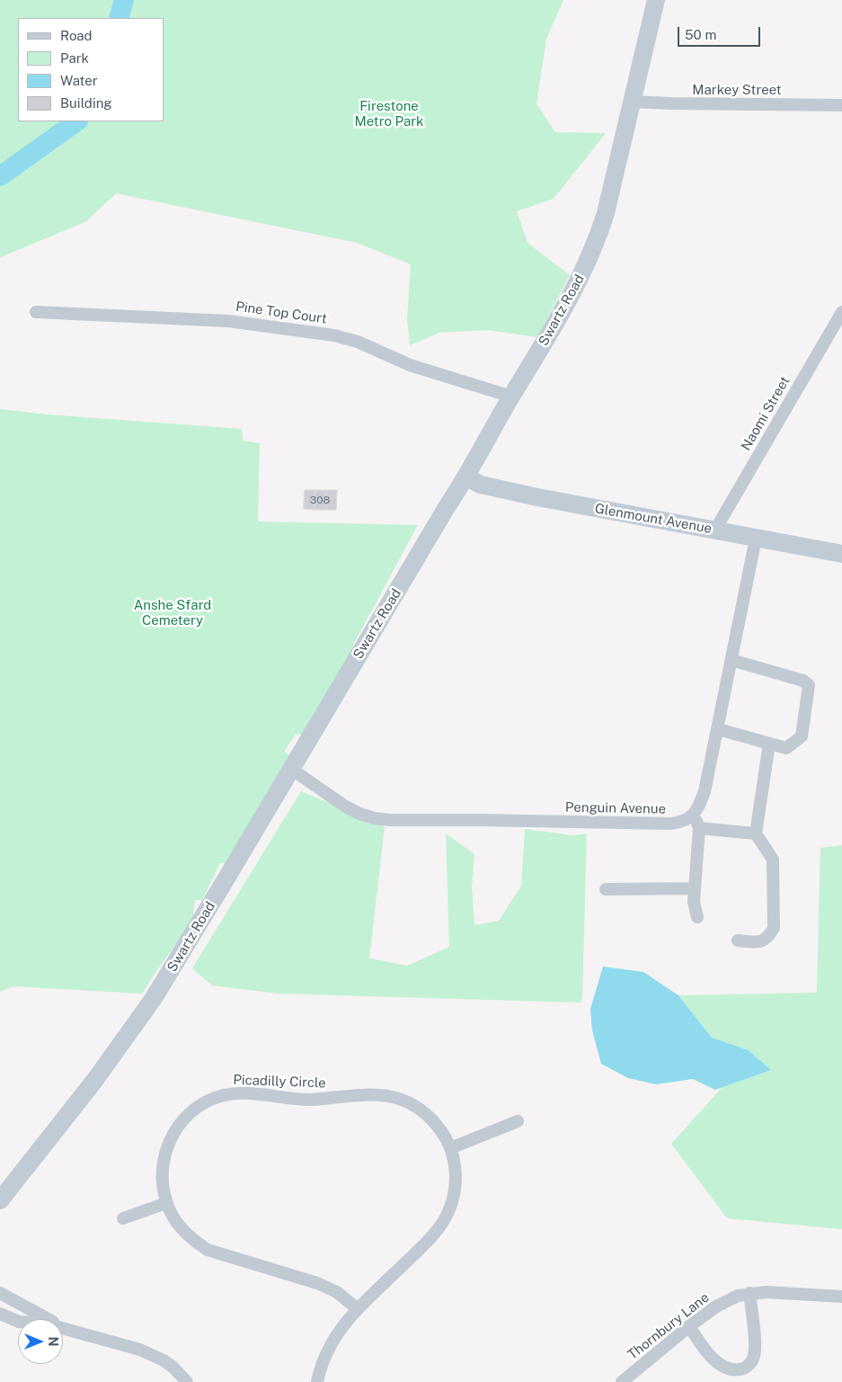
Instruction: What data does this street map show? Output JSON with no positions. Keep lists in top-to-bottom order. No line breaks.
{"streets":{"street":["Markey Street","Swartz Road","Pine Top Court","Naomi Street","Glenmount Avenue","Penguin Avenue","Picadilly Circle","Thornbury Lane"]},"crossings":[["Markey Street","Swartz Road"],["Swartz Road","Pine Top Court"],["Swartz Road","Glenmount Avenue"],["Swartz Road","Penguin Avenue"],["Naomi Street","Glenmount Avenue"]],"parks":["Firestone Metro Park","Anshe Sfard Cemetery"],"house_numbers":["308"],"legend":["Road","Park","Water","Building"],"scale_bar":"50 m","north":"right"}
